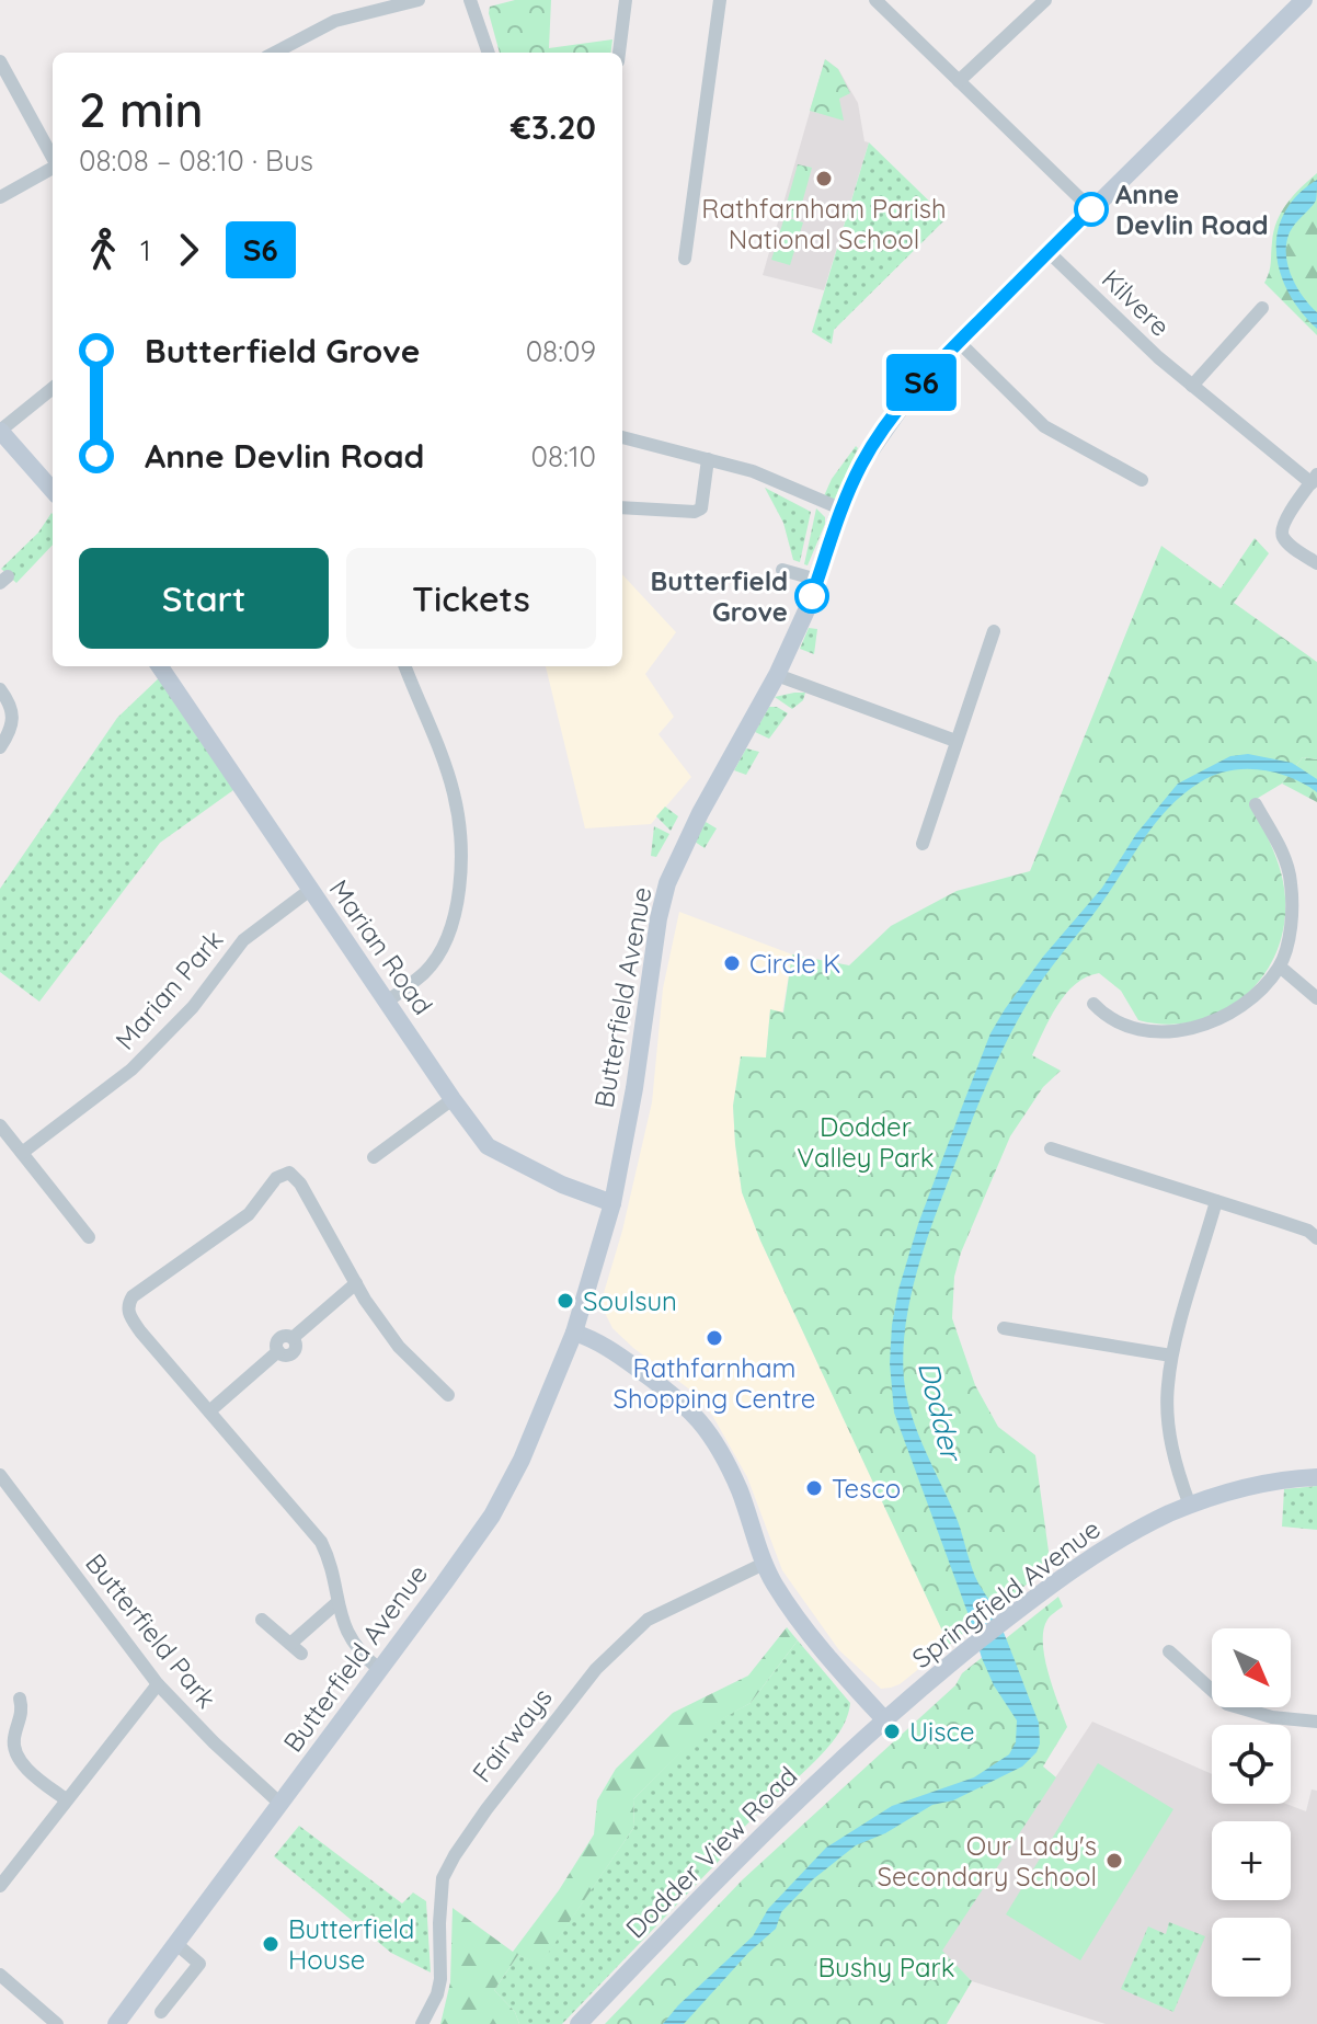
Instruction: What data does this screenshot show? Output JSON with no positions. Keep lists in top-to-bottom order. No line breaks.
{"streets":{"main road":["Marian Road","Butterfield Avenue","Springfield Avenue","Dodder View Road"],"street":["Kilvere","Marian Park","Butterfield Park","Fairways"]},"crossings":[["Kilvere","Butterfield Avenue"],["Marian Road","Marian Park"],["Marian Road","Butterfield Avenue"],["Butterfield Avenue","Butterfield Park"],["Springfield Avenue","Dodder View Road"]],"water":["Dodder"],"parks":["Dodder Valley Park","Bushy Park"],"places":["Rathfarnham Parish National School","Anne Devlin Road","Butterfield Grove","Circle K","Soulsun","Rathfarnham Shopping Centre","Tesco","Uisce","Our Lady's Secondary School","Butterfield House"],"lines":["bus line S6"],"north":"bottom right","page":{"on_map":"S6","heading":["2 min","08:08 – 08:10 · Bus","€3.20"],"legs":["1","S6"],"list":[{"name":"Butterfield Grove","value":"08:09"},{"name":"Anne Devlin Road","value":"08:10"}],"buttons":["Start","Tickets"],"map_buttons":["+","−"]}}
